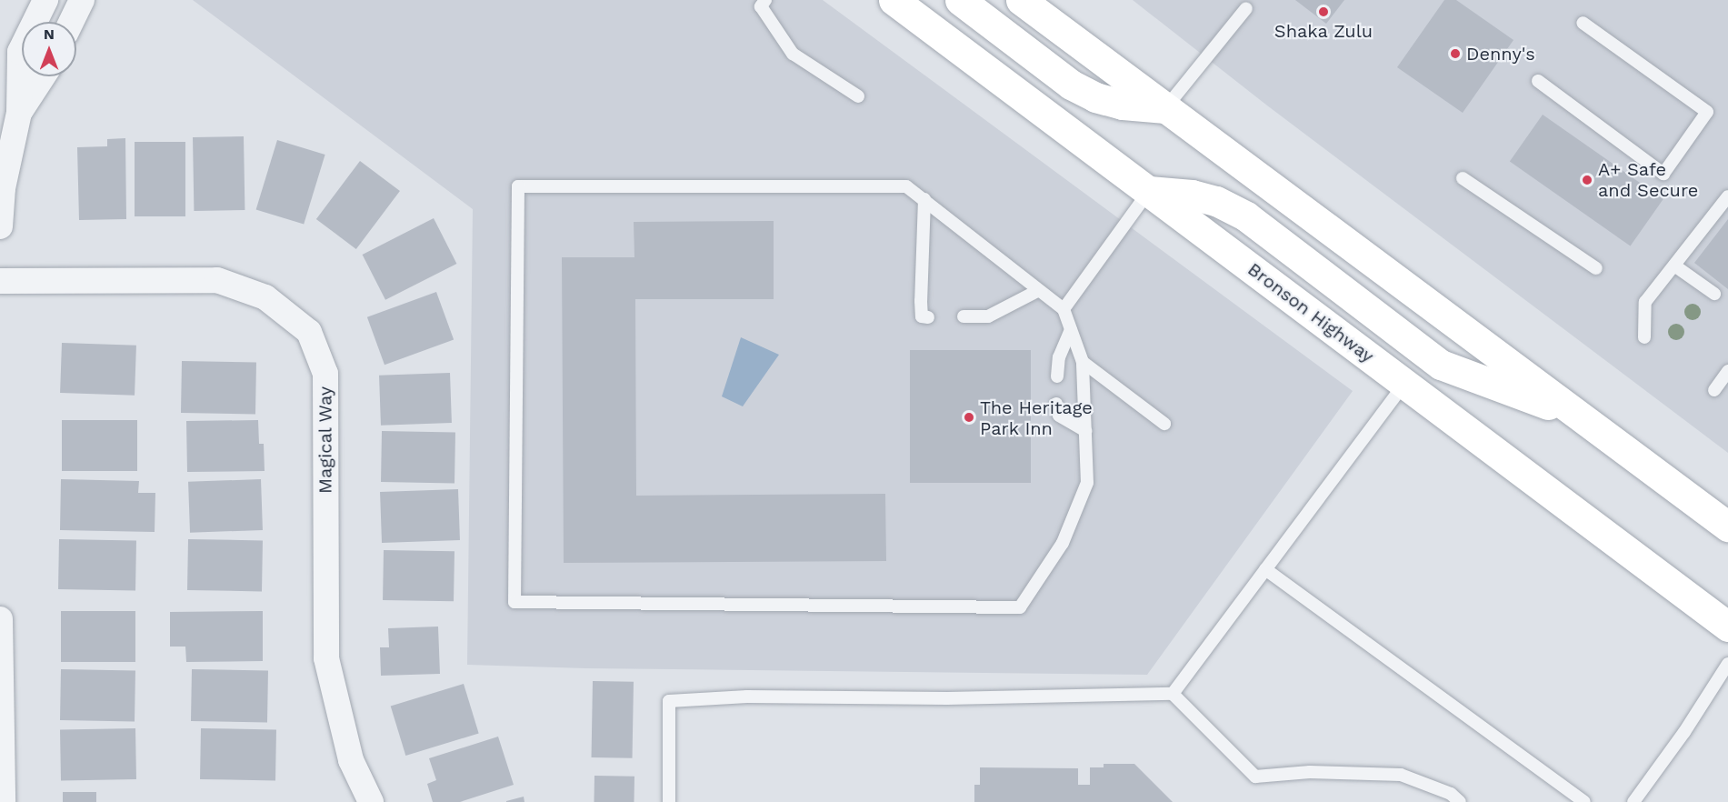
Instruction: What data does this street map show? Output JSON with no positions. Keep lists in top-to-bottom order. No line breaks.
{"streets":{"highway":["Bronson Highway"],"street":["Magical Way"]},"places":["Shaka Zulu","Denny's","A+ Safe and Secure","The Heritage Park Inn"],"north":"top"}
